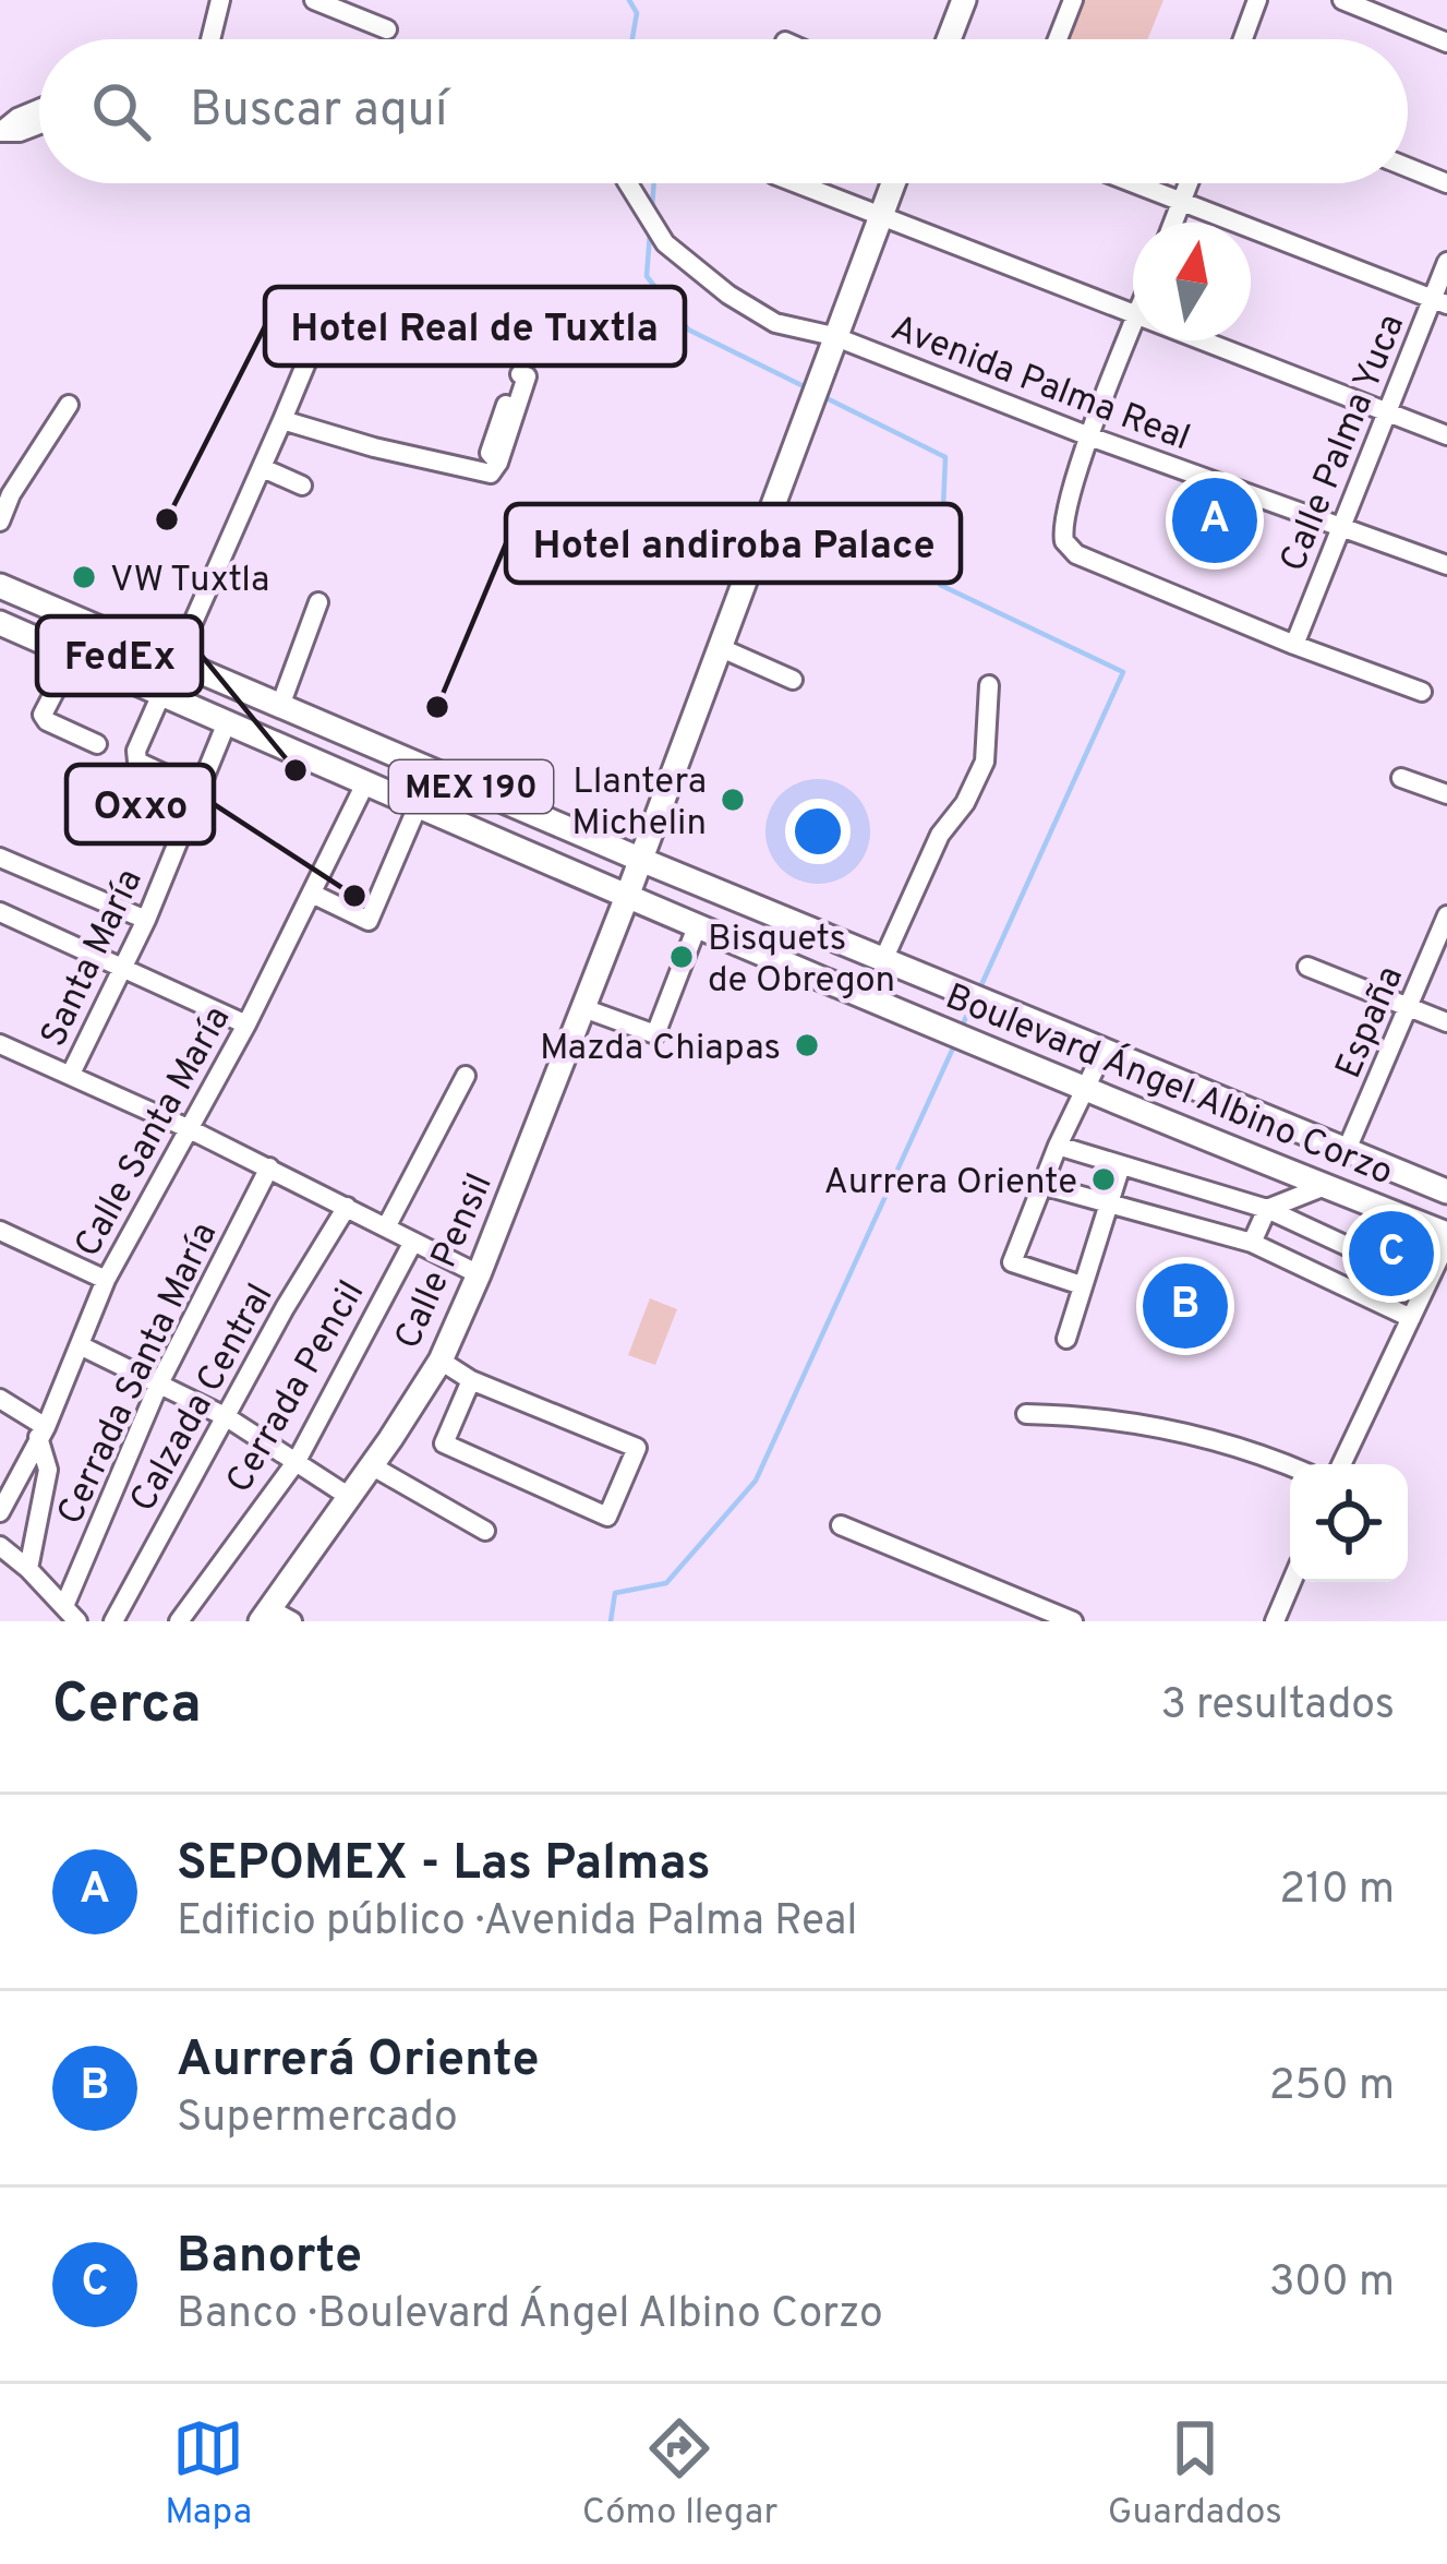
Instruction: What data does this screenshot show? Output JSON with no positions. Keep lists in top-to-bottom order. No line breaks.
{"streets":{"main road":["MEX 190","Boulevard Ángel Albino Corzo","Calle Pensil"],"street":["Avenida Palma Real","Calle Palma Yuca","Santa María","España","Calle Santa María","Cerrada Santa María","Cerrada Pencil","Calzada Central"]},"crossings":[["Avenida Palma Real","Calle Palma Yuca"],["Avenida Palma Real","Calle Pensil"],["Santa María","Boulevard Ángel Albino Corzo"],["España","Boulevard Ángel Albino Corzo"],["Boulevard Ángel Albino Corzo","Calle Santa María"],["Boulevard Ángel Albino Corzo","Calle Pensil"]],"places":["Hotel Real de Tuxtla","VW Tuxtla","Hotel andiroba Palace","FedEx","Llantera Michelin","Oxxo","Bisquets de Obregon","Mazda Chiapas","Aurrera Oriente"],"north":"top","page":{"search":"Buscar aquí","pins":["A","C","B"],"heading":["Cerca","3 resultados"],"list":[{"mark":"A","name":"SEPOMEX - Las Palmas","note":"Edificio público · Avenida Palma Real","value":"210 m"},{"mark":"B","name":"Aurrerá Oriente","note":"Supermercado","value":"250 m"},{"mark":"C","name":"Banorte","note":"Banco · Boulevard Ángel Albino Corzo","value":"300 m"}],"nav":["Mapa","Cómo llegar","Guardados"]}}
